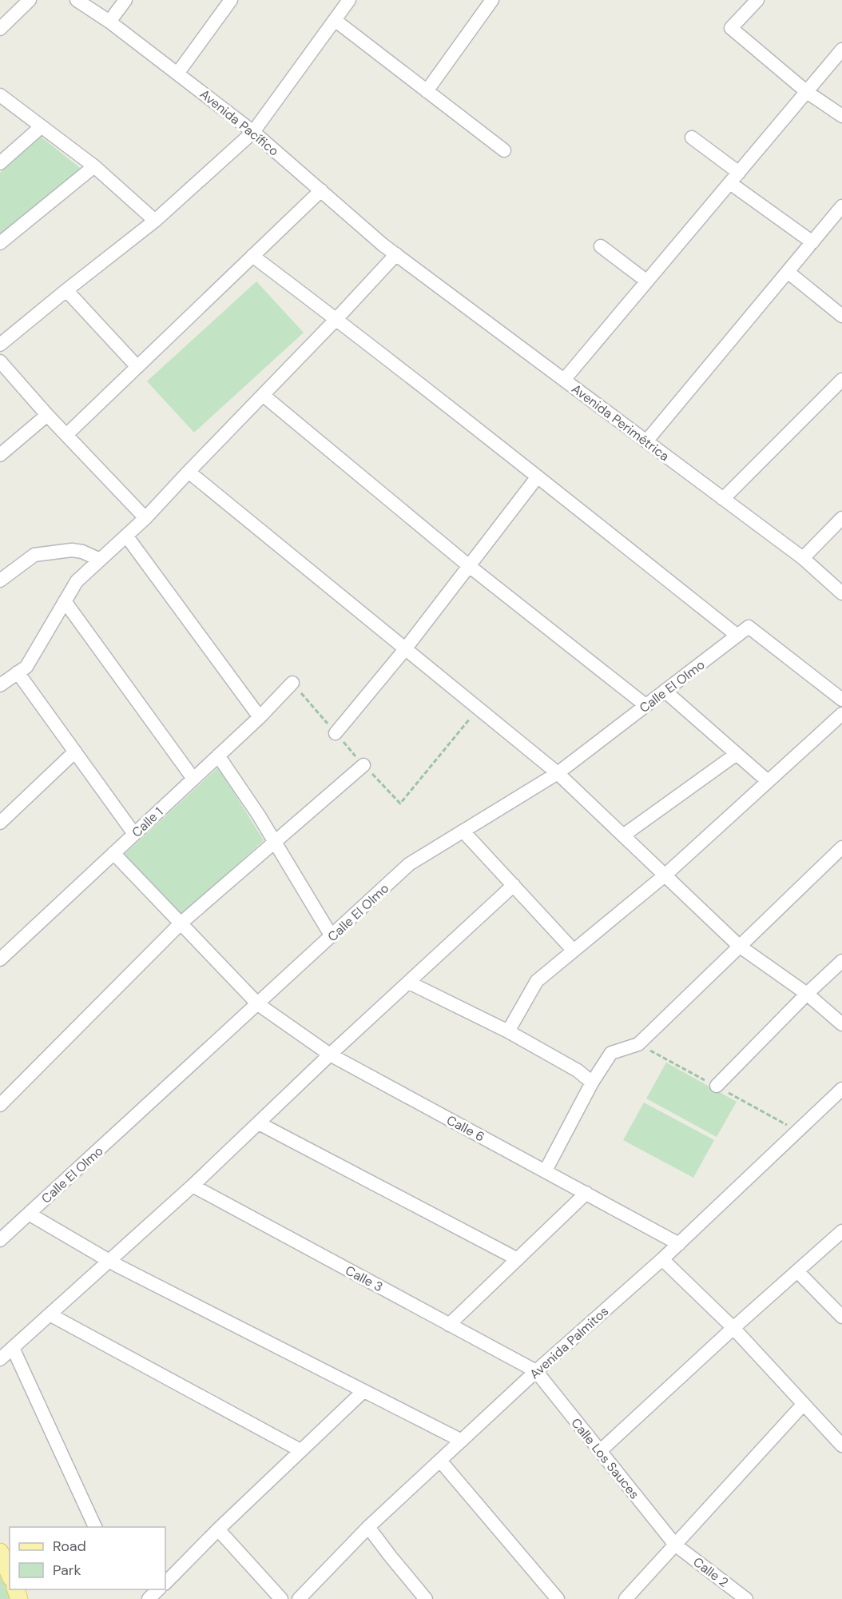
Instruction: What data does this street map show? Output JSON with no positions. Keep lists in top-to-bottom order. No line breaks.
{"streets":{"street":["Avenida Pacífico","Avenida Perimétrica","Calle El Olmo","Calle 1","Calle 6","Calle 3","Avenida Palmitos","Calle Los Sauces","Calle 2"]},"crossings":[["Avenida Pacífico","Avenida Perimétrica"],["Calle El Olmo","Calle 6"],["Calle 1","Calle 6"],["Calle 6","Avenida Palmitos"],["Calle 3","Avenida Palmitos"],["Calle 3","Calle Los Sauces"],["Avenida Palmitos","Calle Los Sauces"],["Calle Los Sauces","Calle 2"]],"legend":["Road","Park"]}
